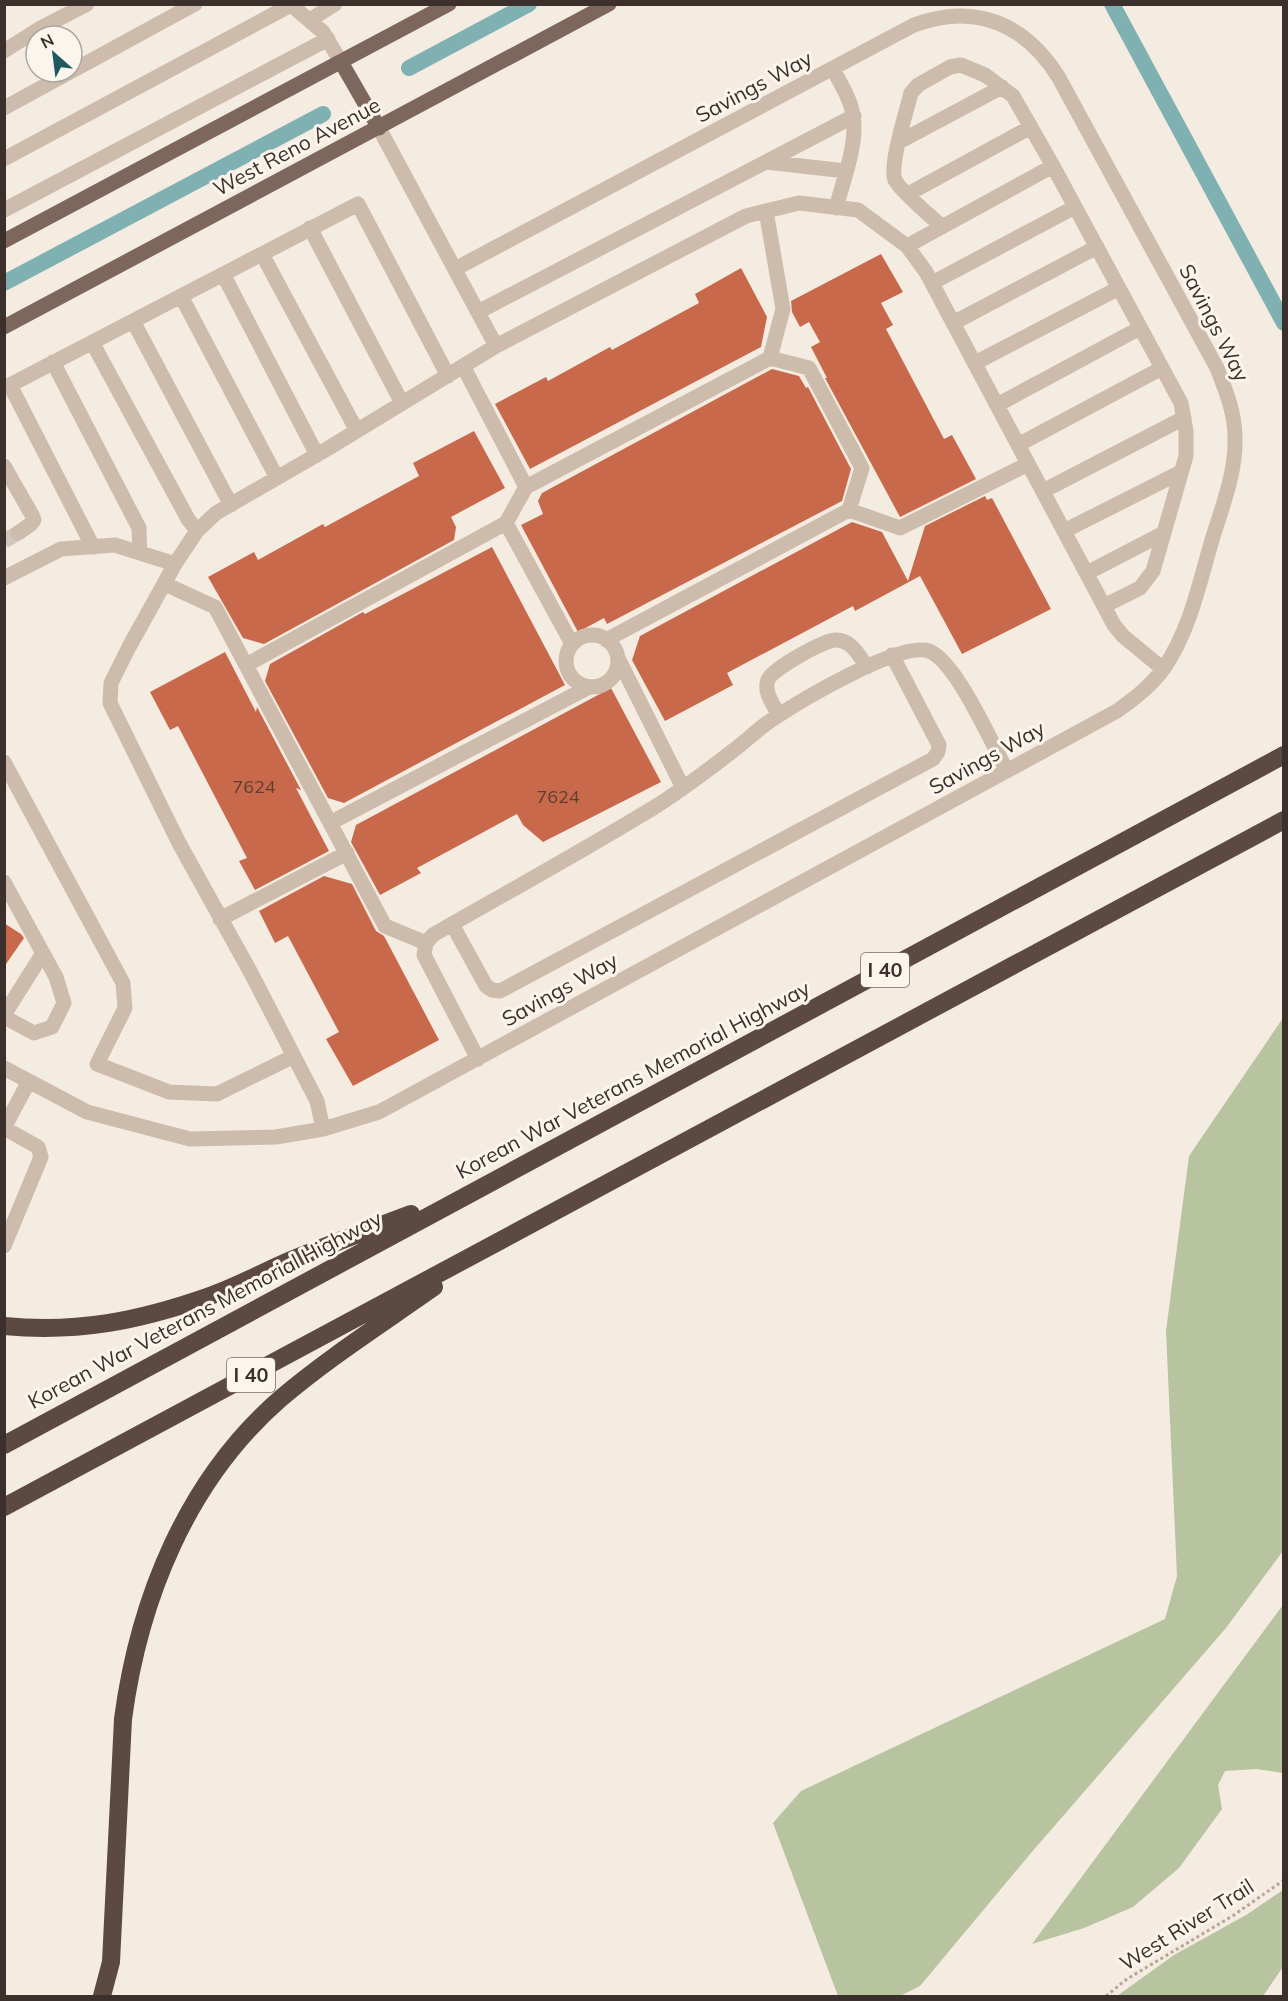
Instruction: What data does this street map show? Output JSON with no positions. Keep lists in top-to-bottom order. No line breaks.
{"streets":{"highway":["I 40","Korean War Veterans Memorial Highway"],"main road":["West Reno Avenue"],"street":["Savings Way"],"path":["West River Trail"]},"house_numbers":["7624","7624"],"north":"top left"}
